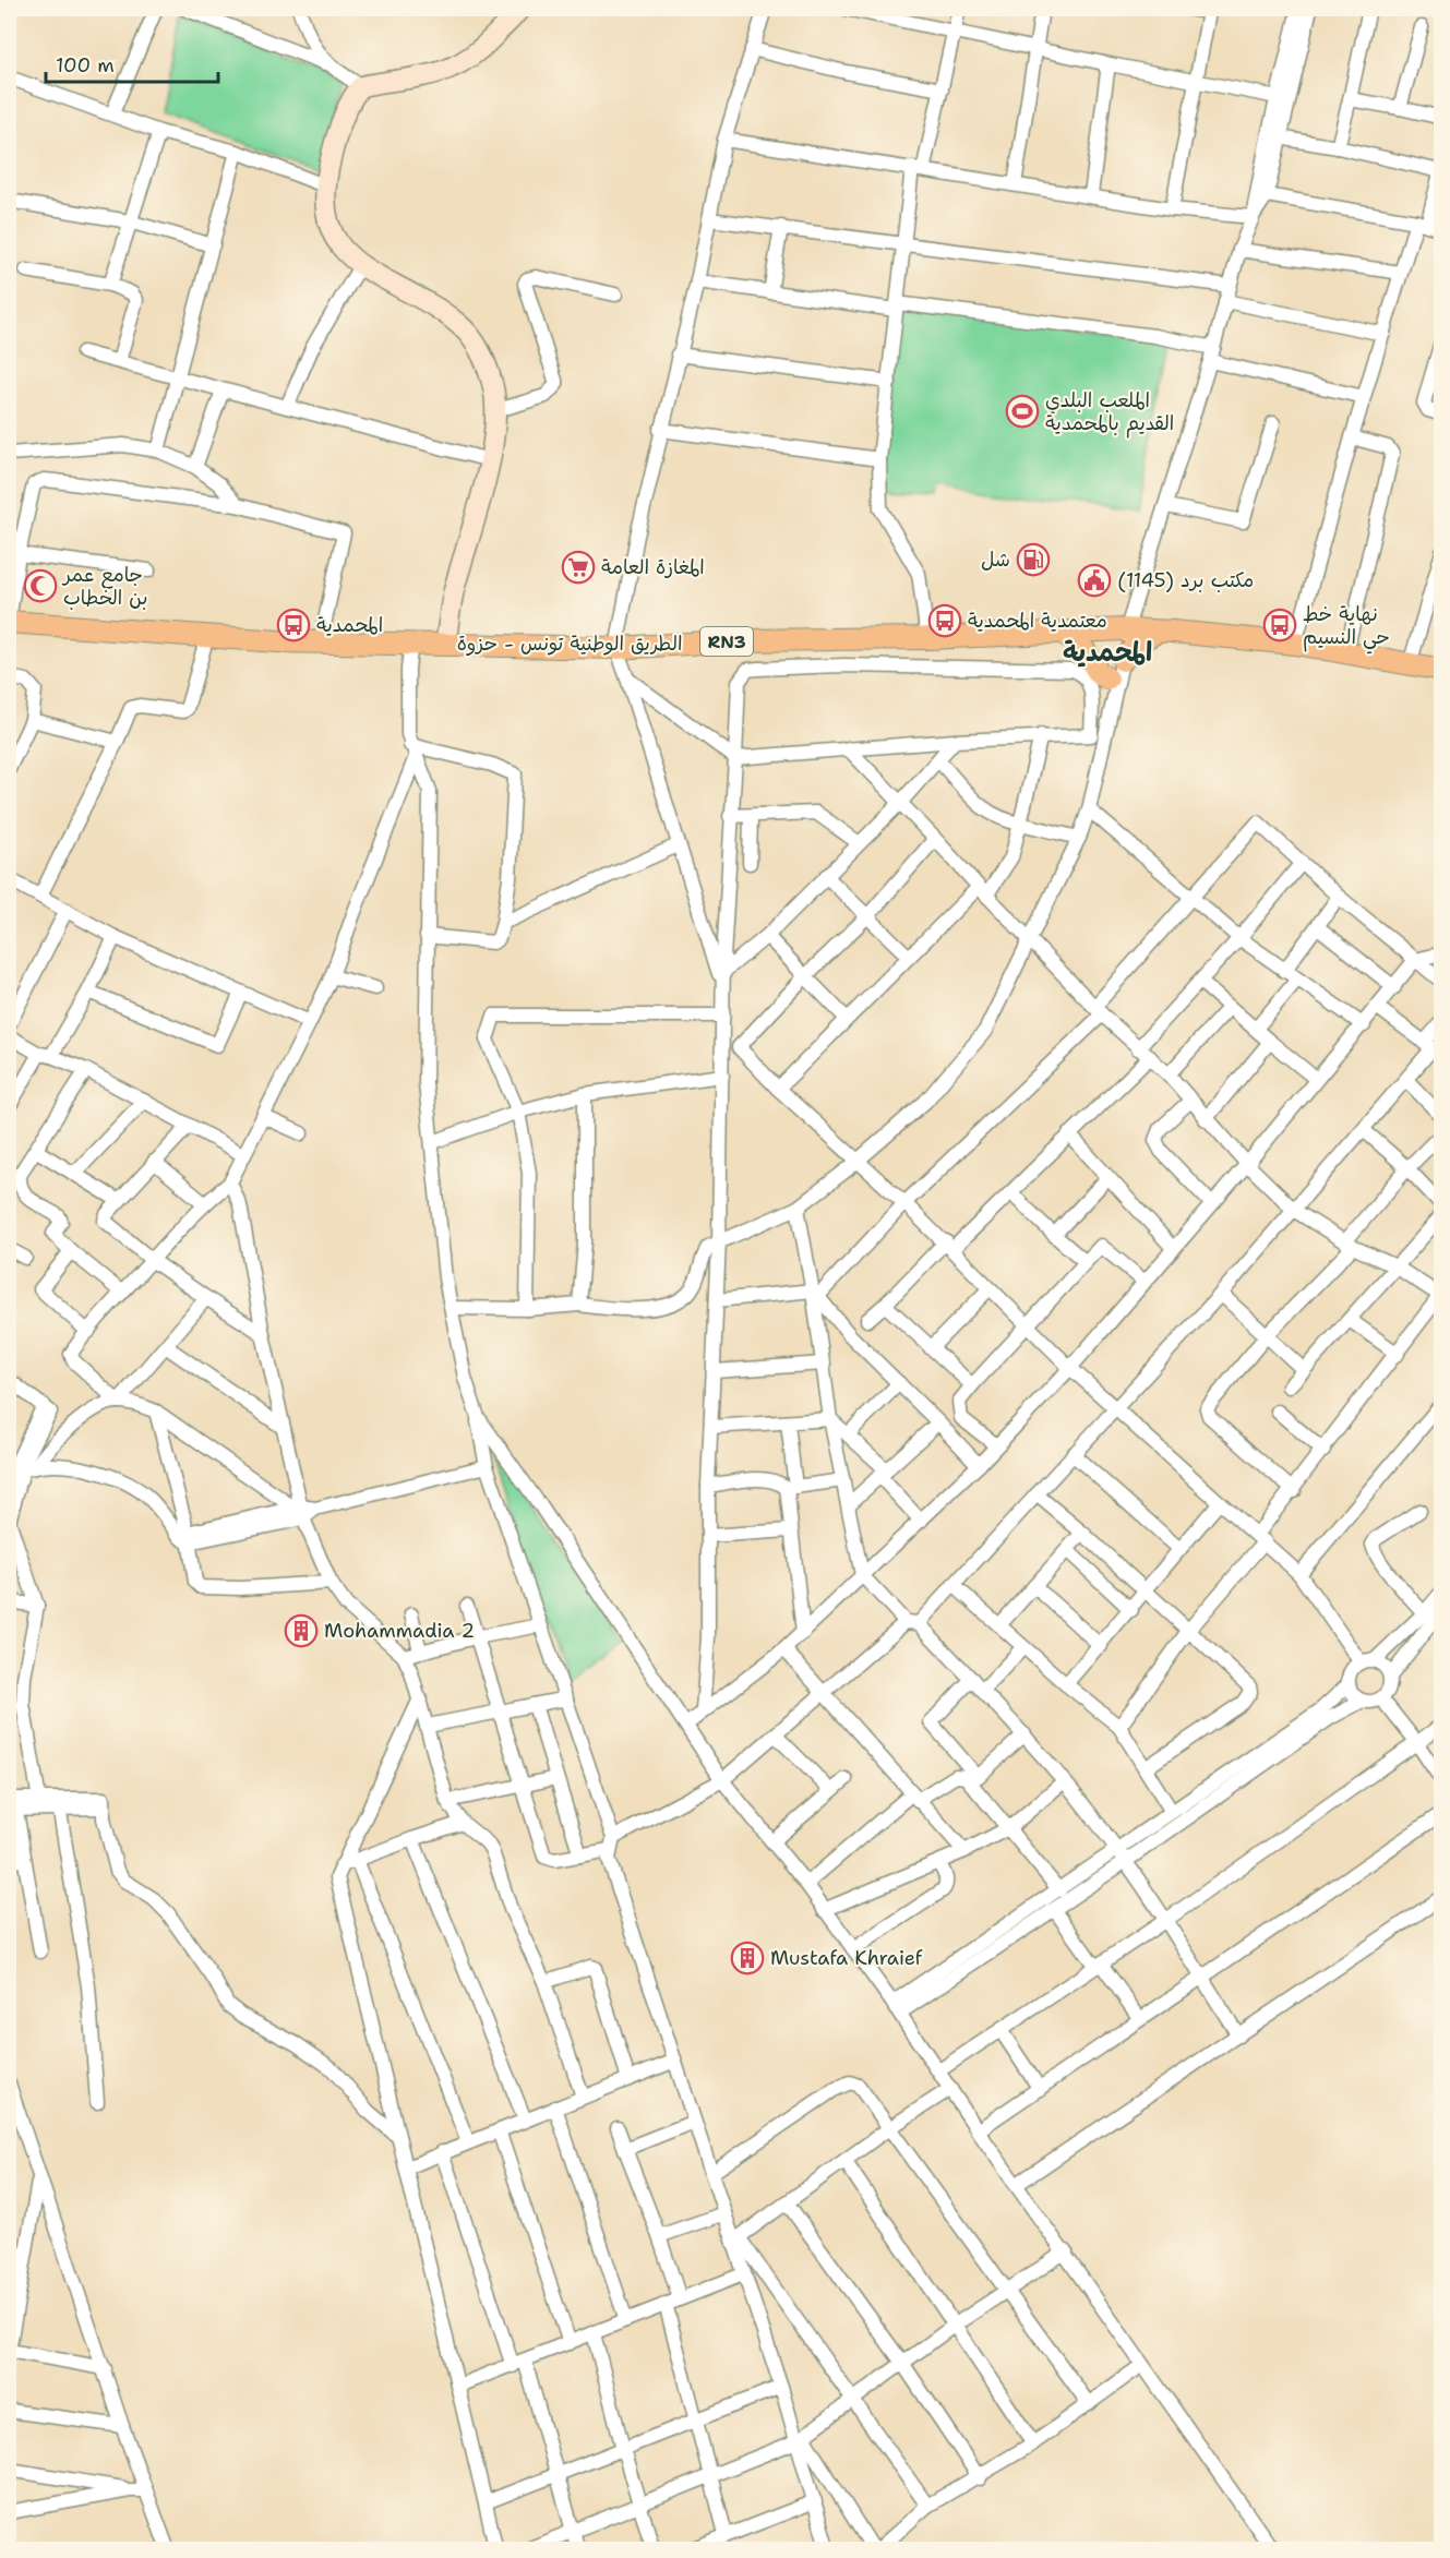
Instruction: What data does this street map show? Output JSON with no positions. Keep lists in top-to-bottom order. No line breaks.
{"streets":{"main road":["RN3","الطريق الوطنية تونس - حزوة"]},"districts":["المحمدية"],"places":{"sports":["الملعب البلدي القديم بالمحمدية"],"fuel station":["شل"],"supermarket":["المغازة العامة"],"public building":["مكتب برد (1145)"],"mosque":["جامع عمر بن الخطاب"],"bus stop":["معتمدية المحمدية","المحمدية","نهاية خط حي النسيم"],"building":["Mohammadia 2","Mustafa Khraief"]},"scale_bar":"100 m"}
